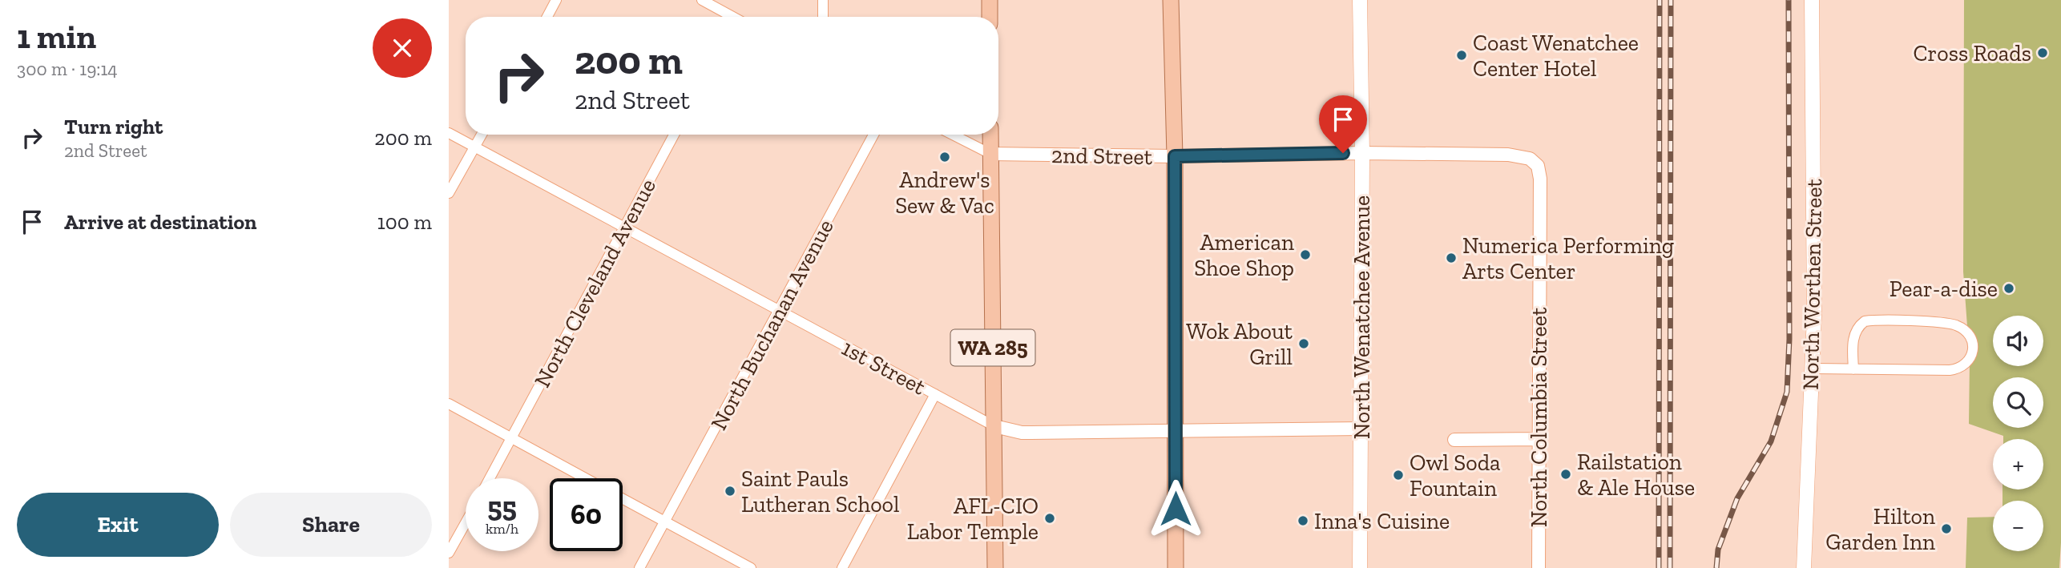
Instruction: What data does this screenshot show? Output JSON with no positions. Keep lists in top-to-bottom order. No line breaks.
{"streets":{"main road":["North Worthen Street","North Wenatchee Avenue","WA 285"],"street":["2nd Street","North Cleveland Avenue","North Buchanan Avenue","1st Street","North Columbia Street"]},"crossings":[["2nd Street","North Wenatchee Avenue"],["2nd Street","WA 285"],["2nd Street","North Columbia Street"],["North Cleveland Avenue","1st Street"],["North Wenatchee Avenue","1st Street"],["North Buchanan Avenue","1st Street"],["WA 285","1st Street"]],"places":["Cross Roads","Coast Wenatchee Center Hotel","Andrew's Sew & Vac","American Shoe Shop","Numerica Performing Arts Center","Pear-a-dise","Wok About Grill","Railstation & Ale House","Owl Soda Fountain","Saint Pauls Lutheran School","AFL-CIO Labor Temple","Inna's Cuisine","Hilton Garden Inn"],"page":{"heading":["1 min","300 m · 19:14"],"turn":["200 m","2nd Street"],"list":[{"name":"Turn right","note":"2nd Street","value":"200 m"},{"name":"Arrive at destination","value":"100 m"}],"map_buttons":["+","−"],"speed":"55 km/h","limit":"60","buttons":["Exit","Share"]}}
